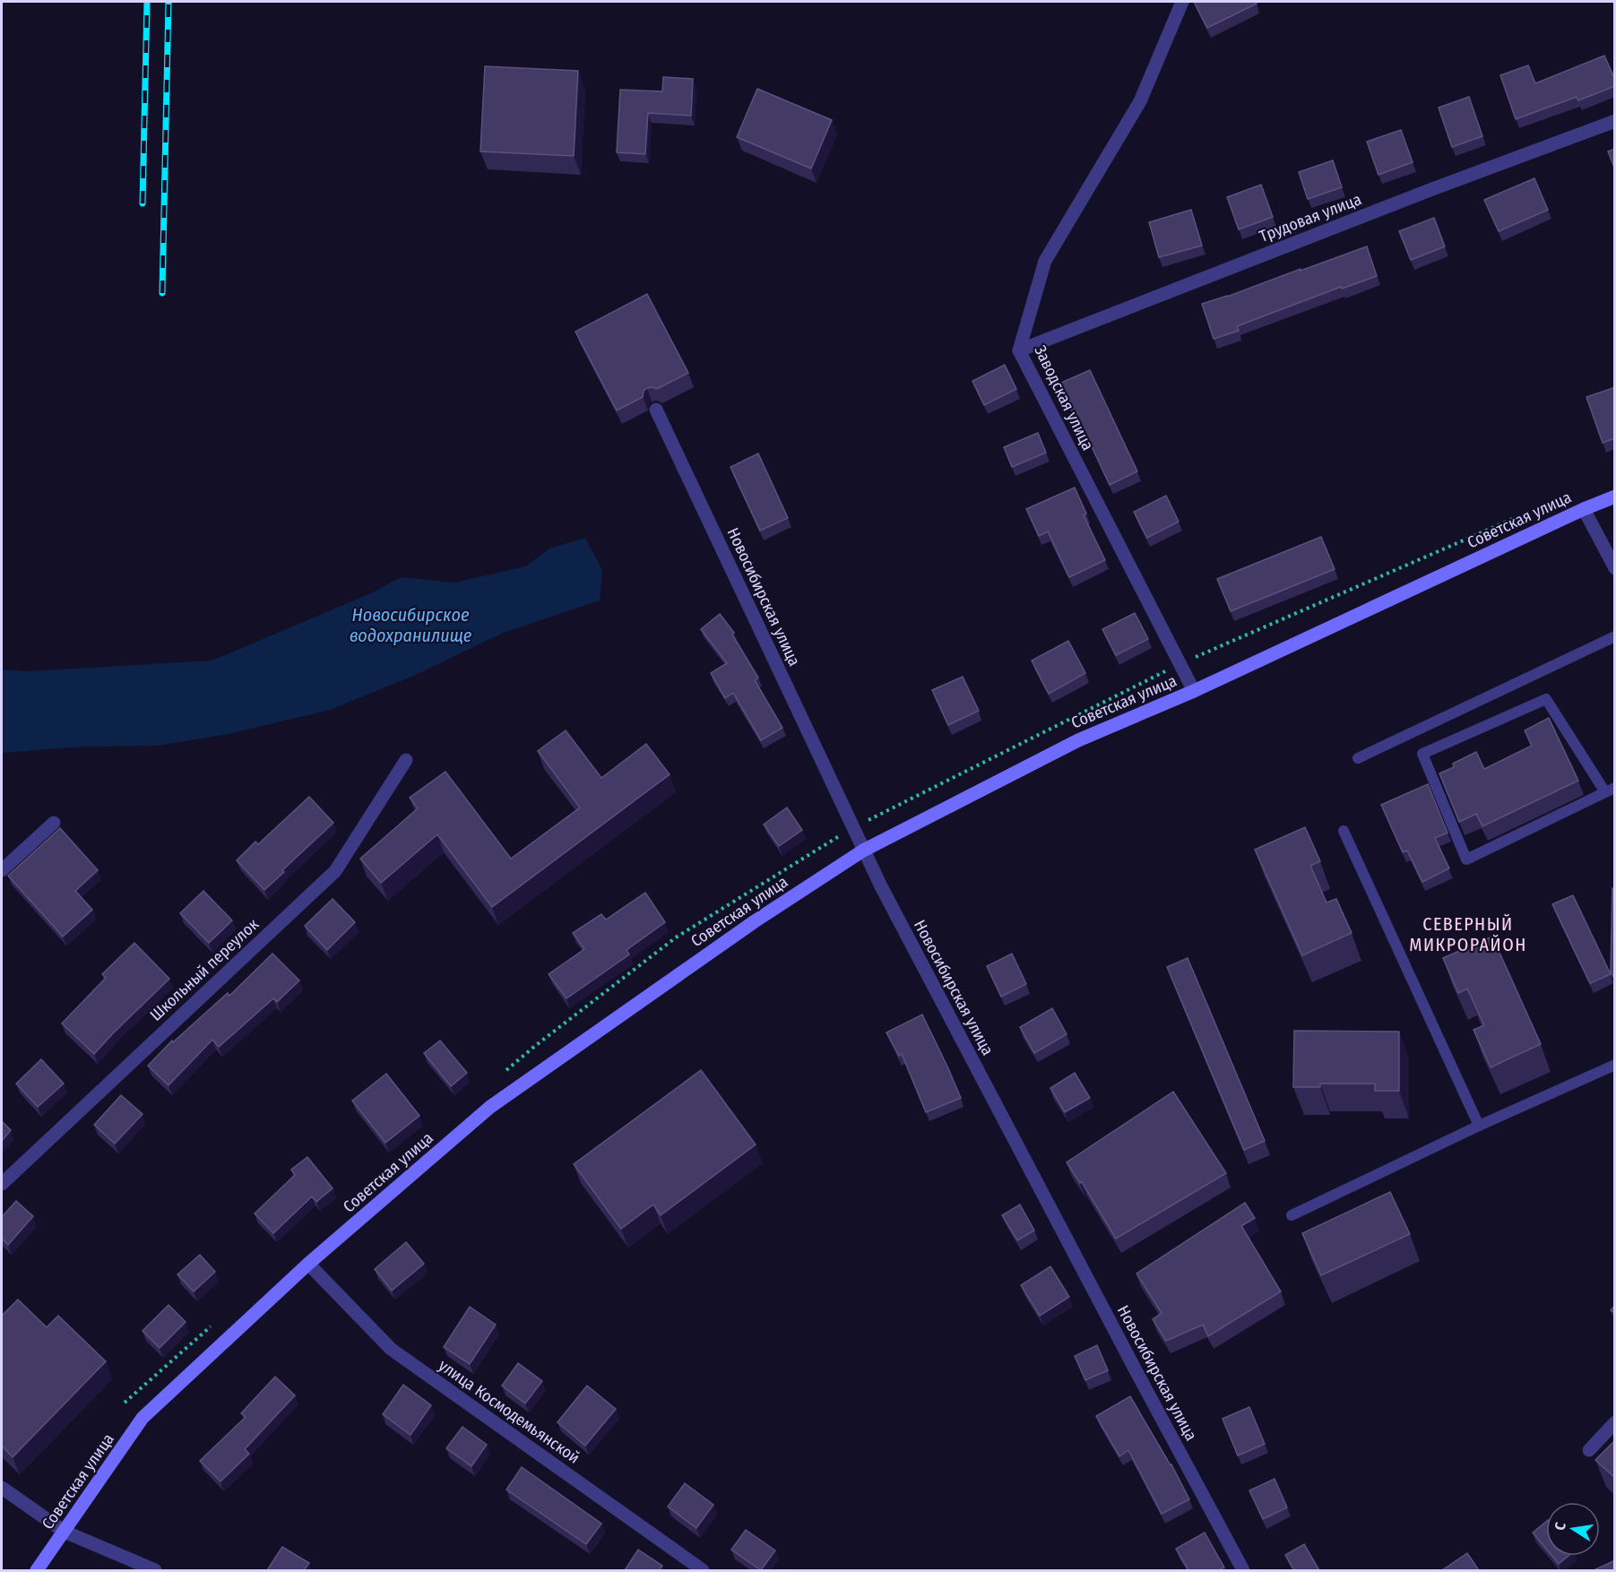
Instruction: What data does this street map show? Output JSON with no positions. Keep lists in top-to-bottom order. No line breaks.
{"streets":{"main road":["Советская улица"],"street":["Трудовая улица","Заводская улица","Новосибирская улица","Школьный переулок","улица Космодемьянской"]},"crossings":[["Трудовая улица","Заводская улица"],["Заводская улица","Советская улица"],["Советская улица","Новосибирская улица"],["Советская улица","улица Космодемьянской"]],"districts":["СЕВЕРНЫЙ МИКРОРАЙОН"],"water":["Новосибирское водохранилище"],"north":"left"}
